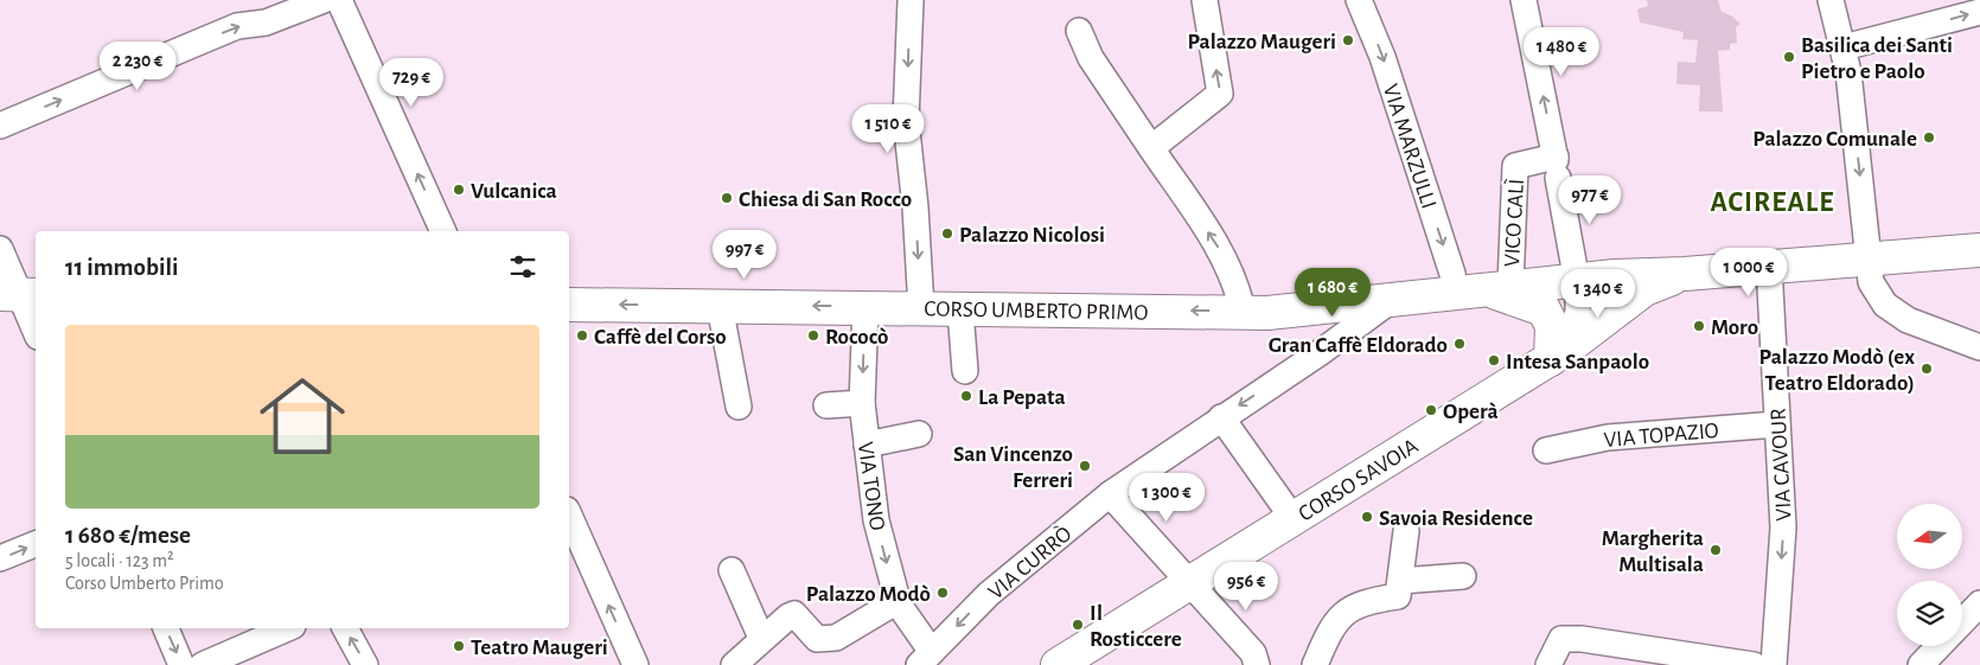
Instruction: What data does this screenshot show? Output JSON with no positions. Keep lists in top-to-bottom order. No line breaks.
{"streets":{"street":["VIA MARZULLI","VICO CALÌ","CORSO UMBERTO PRIMO","VIA TOPAZIO","VIA CAVOUR","CORSO SAVOIA","VIA TONO","VIA CURRÒ"]},"crossings":[["VIA MARZULLI","CORSO UMBERTO PRIMO"],["VICO CALÌ","CORSO UMBERTO PRIMO"],["CORSO UMBERTO PRIMO","CORSO SAVOIA"],["CORSO UMBERTO PRIMO","VIA TONO"],["CORSO UMBERTO PRIMO","VIA CURRÒ"],["VIA TOPAZIO","VIA CAVOUR"],["VIA TONO","VIA CURRÒ"]],"one_way":["CORSO UMBERTO PRIMO","VIA CAVOUR","VIA CURRÒ"],"districts":["ACIREALE"],"places":["Palazzo Maugeri","Basilica dei Santi Pietro e Paolo","Palazzo Comunale","Vulcanica","Chiesa di San Rocco","Palazzo Nicolosi","Moro","Caffè del Corso","Rococò","Gran Caffè Eldorado","Intesa Sanpaolo","Palazzo Modò (ex Teatro Eldorado)","La Pepata","Operà","San Vincenzo Ferreri","Savoia Residence","Margherita Multisala","Palazzo Modò","Il Rosticcere","Teatro Maugeri"],"north":"left","page":{"price":["1 480 €","2 230 €","729 €","1 510 €","977 €","997 €","1 000 €","1 680 €","1 340 €","1 300 €","956 €"],"heading":"11 immobili","list":[{"name":"1 680 €/mese","note":"5 locali · 123 m² · Corso Umberto Primo"}]}}
